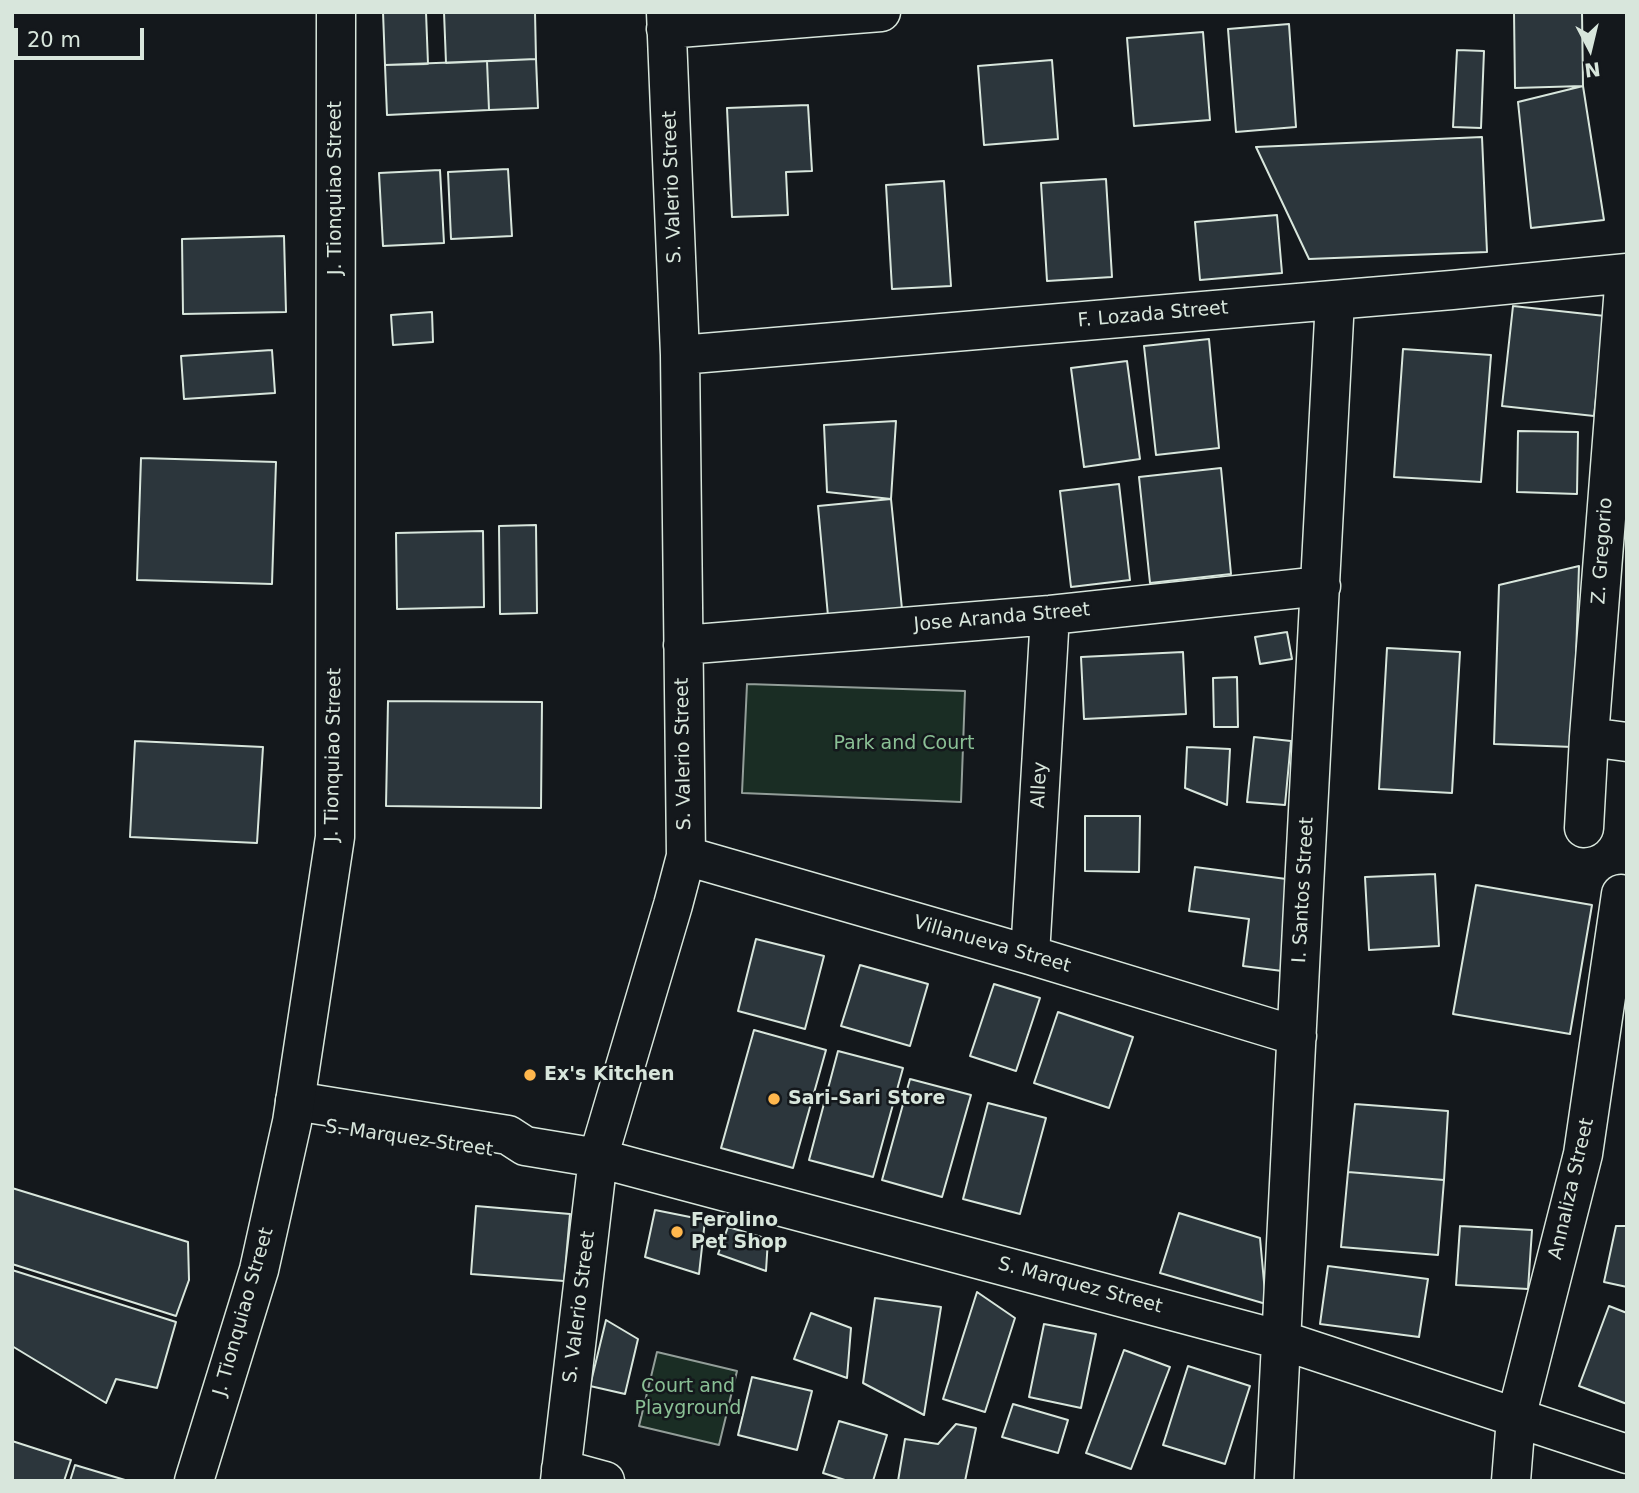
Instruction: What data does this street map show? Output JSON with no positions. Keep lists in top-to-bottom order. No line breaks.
{"streets":{"street":["S. Valerio Street","J. Tionquiao Street","F. Lozada Street","Z. Gregorio","Jose Aranda Street","Alley","I. Santos Street","Villanueva Street","S. Marquez Street","Annaliza Street"]},"crossings":[["S. Valerio Street","F. Lozada Street"],["S. Valerio Street","Jose Aranda Street"],["S. Valerio Street","Villanueva Street"],["S. Valerio Street","S. Marquez Street"],["J. Tionquiao Street","S. Marquez Street"],["F. Lozada Street","Z. Gregorio"],["F. Lozada Street","I. Santos Street"],["Jose Aranda Street","Alley"],["Jose Aranda Street","I. Santos Street"],["Alley","Villanueva Street"],["I. Santos Street","Villanueva Street"],["I. Santos Street","S. Marquez Street"],["S. Marquez Street","Annaliza Street"]],"parks":["Park and Court","Court and Playground"],"places":["Ex's Kitchen","Sari-Sari Store","Ferolino Pet Shop"],"scale_bar":"20 m","north":"bottom"}
